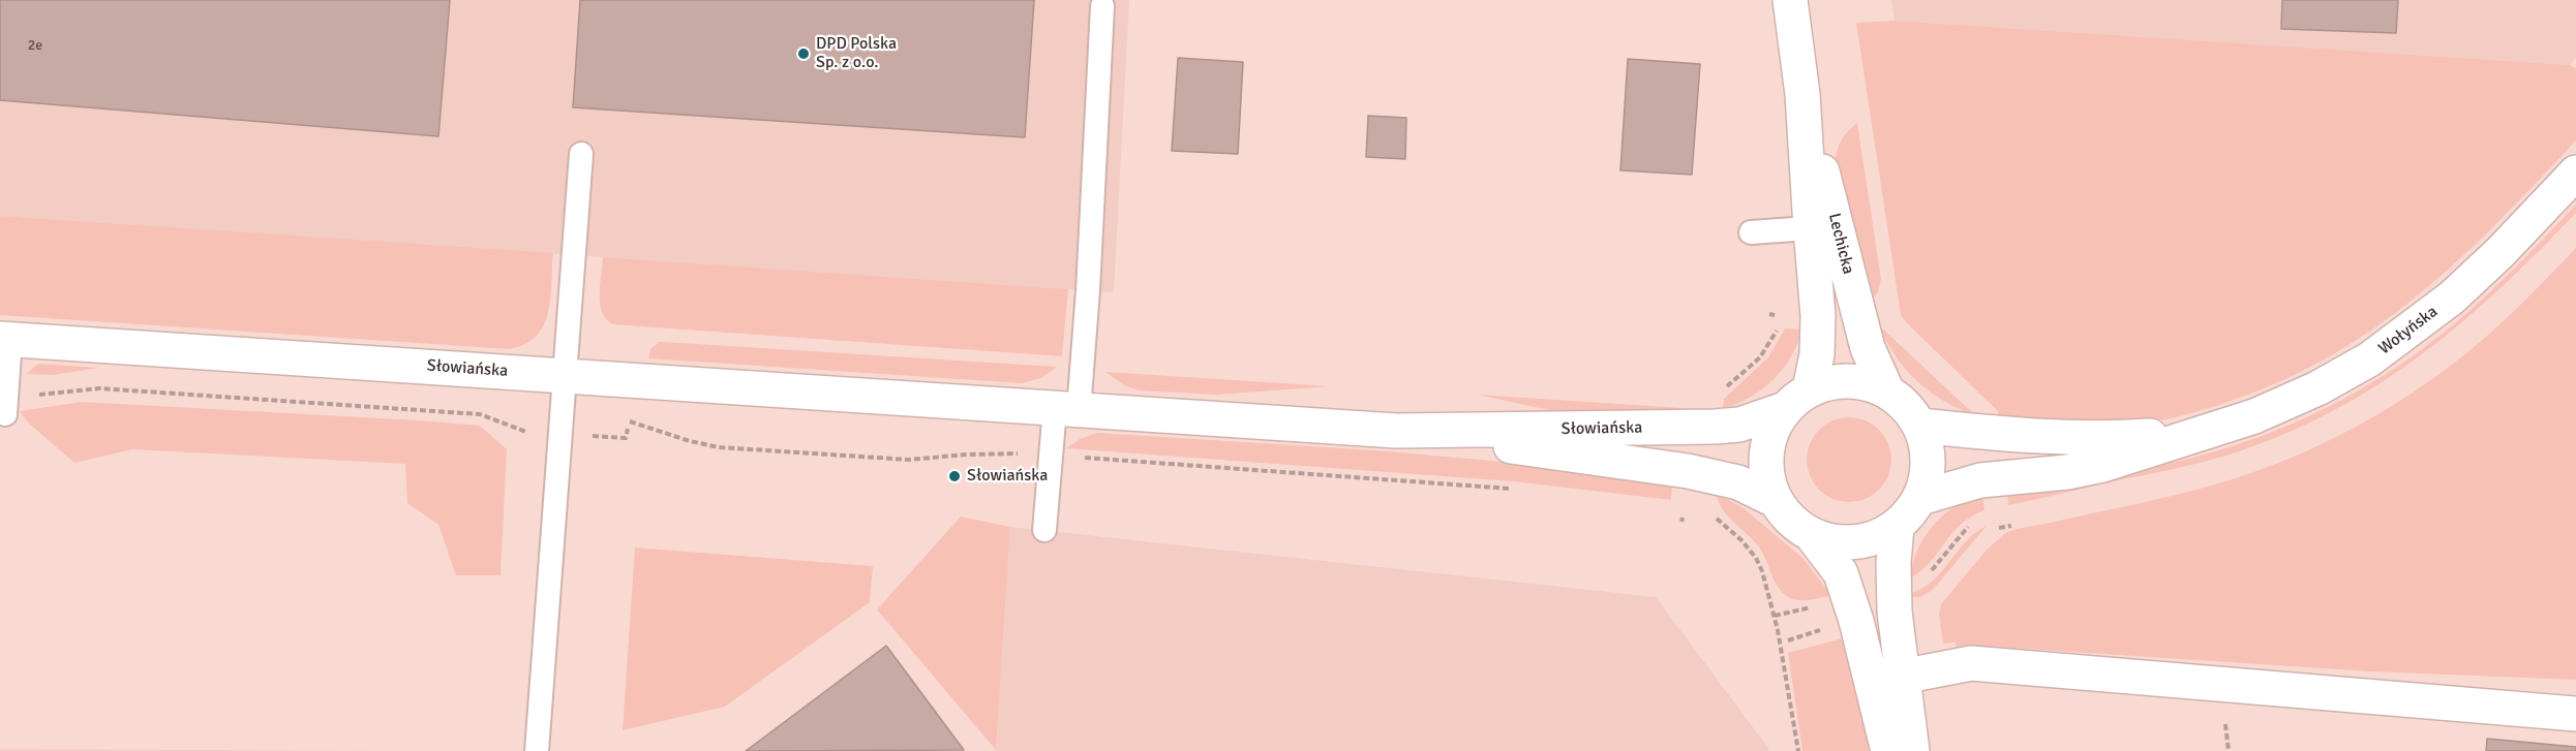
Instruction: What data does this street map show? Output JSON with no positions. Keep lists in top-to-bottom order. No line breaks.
{"streets":{"main road":["Lechicka","Wołyńska","Słowiańska"]},"crossings":[["Lechicka","Wołyńska"],["Lechicka","Słowiańska"],["Wołyńska","Słowiańska"]],"places":["DPD Polska Sp. z o.o.","Słowiańska"],"house_numbers":["2e"]}
